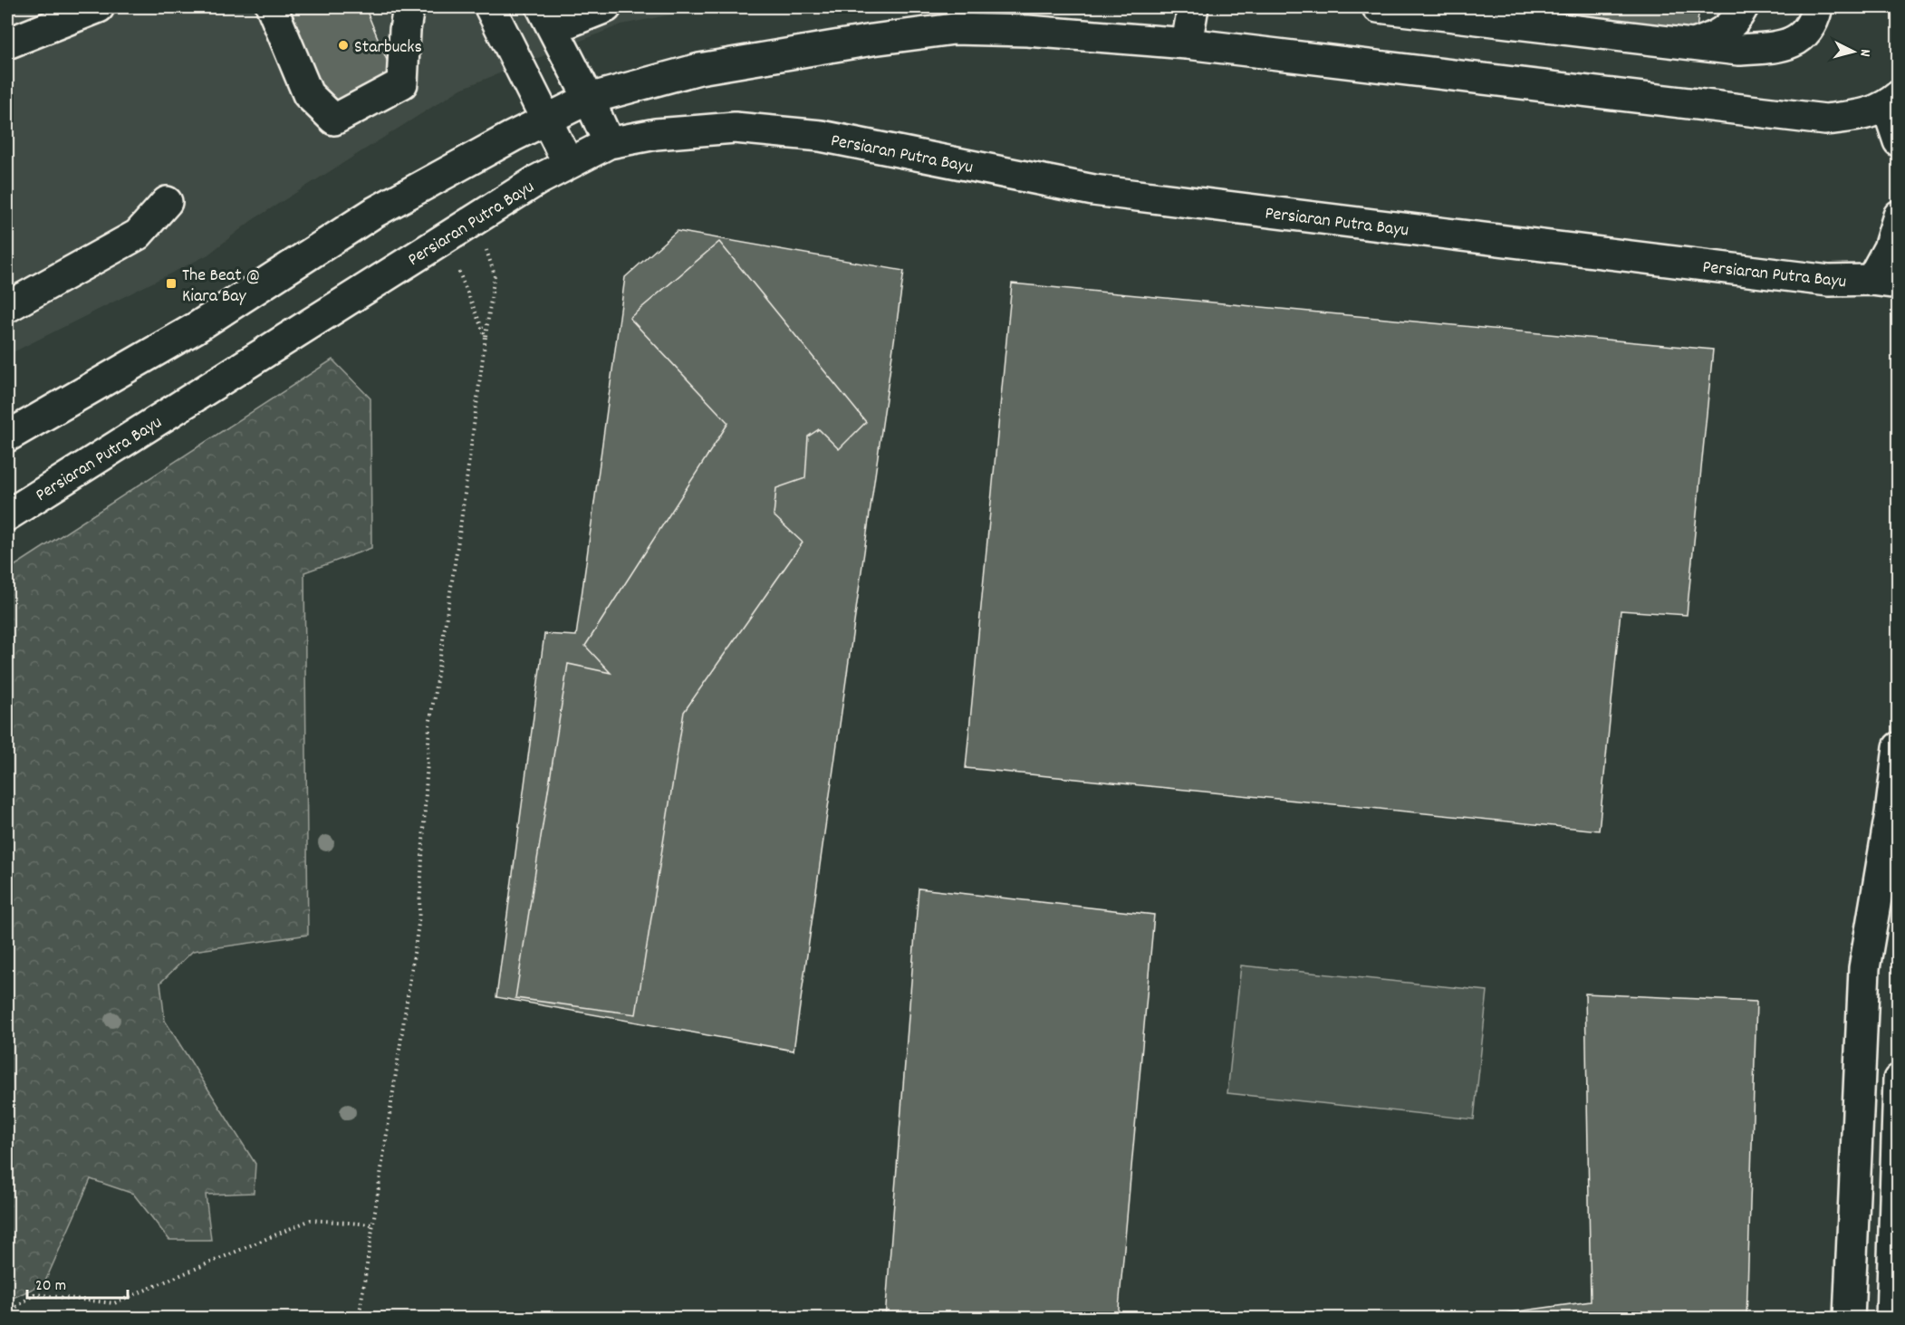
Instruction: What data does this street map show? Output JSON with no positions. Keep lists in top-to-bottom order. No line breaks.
{"streets":{"street":["Persiaran Putra Bayu"]},"places":{"other":["Starbucks"],"transit":["The Beat @ Kiara Bay"]},"scale_bar":"20 m","north":"right"}
